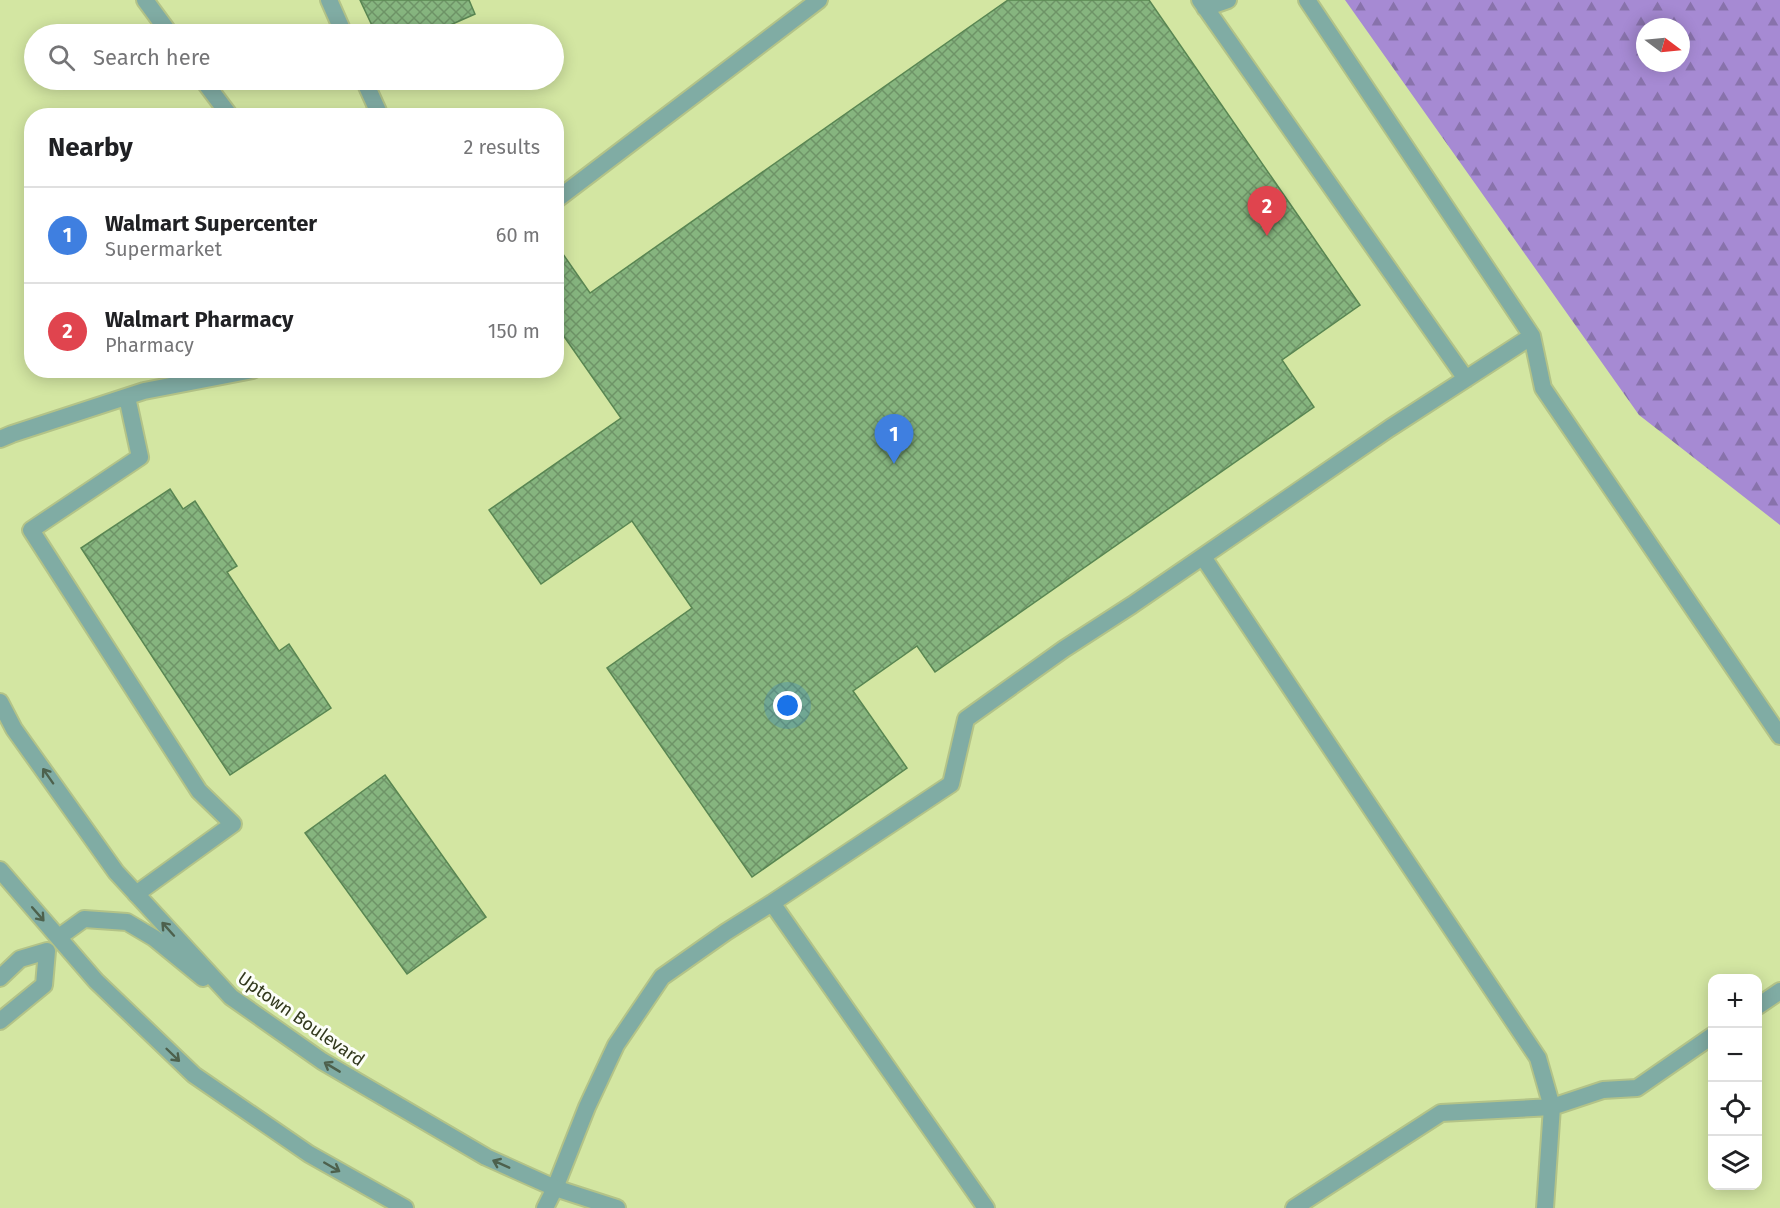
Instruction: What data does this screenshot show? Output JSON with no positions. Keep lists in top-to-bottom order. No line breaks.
{"streets":{"street":["Uptown Boulevard"]},"north":"right","page":{"search":"Search here","heading":["Nearby","2 results"],"pins":["2","1"],"list":[{"mark":"1","name":"Walmart Supercenter","note":"Supermarket","value":"60 m"},{"mark":"2","name":"Walmart Pharmacy","note":"Pharmacy","value":"150 m"}],"map_buttons":["+","−"]}}
